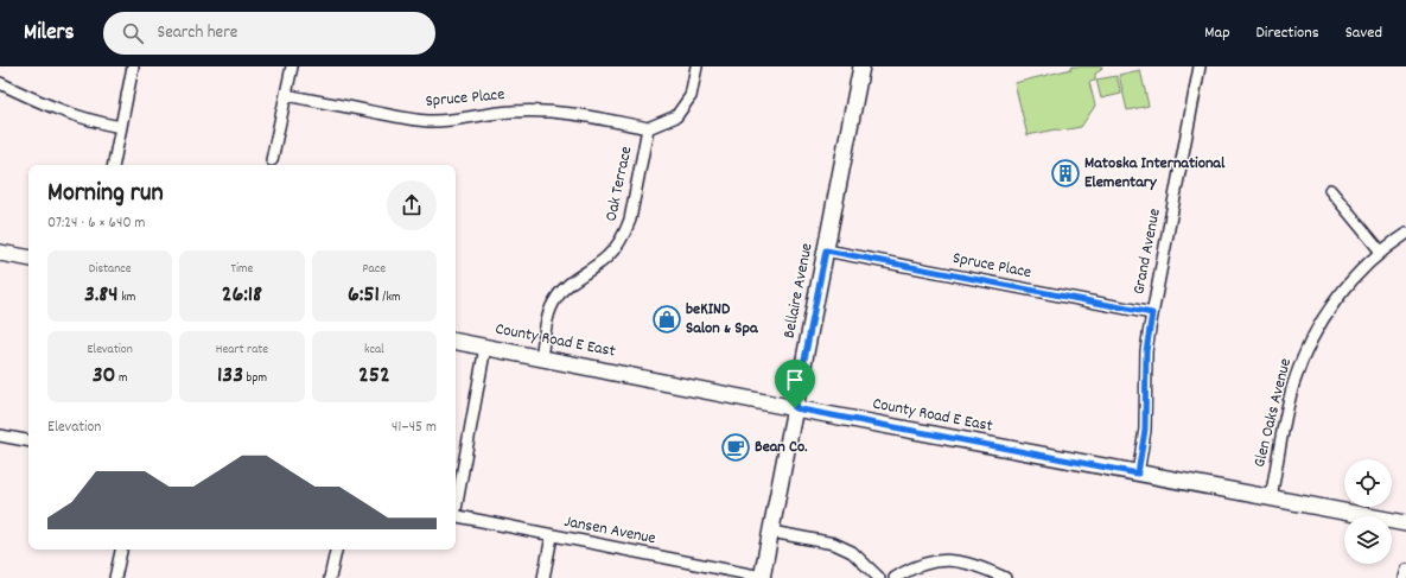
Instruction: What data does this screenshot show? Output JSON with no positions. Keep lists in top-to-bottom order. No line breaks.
{"streets":{"main road":["Bellaire Avenue","County Road E East"],"street":["Spruce Place","Oak Terrace","Grand Avenue","Glen Oaks Avenue","Jansen Avenue"]},"crossings":[["Spruce Place","Oak Terrace"],["Spruce Place","Grand Avenue"],["Spruce Place","Bellaire Avenue"],["Oak Terrace","County Road E East"],["Grand Avenue","County Road E East"],["Bellaire Avenue","County Road E East"],["Bellaire Avenue","Jansen Avenue"],["County Road E East","Glen Oaks Avenue"]],"places":{"building":["Matoska International Elementary"],"shop":["beKIND Salon & Spa"],"cafe":["Bean Co."]},"page":{"header":"Milers","search":"Search here","nav":["Map","Directions","Saved"],"heading":["Morning run","07:24 · 6 × 640 m"],"stats":[["Distance","3.84 km"],["Time","26:18"],["Pace","6:51 /km"],["Elevation","30 m"],["Heart rate","133 bpm"],["kcal","252"]],"chart":["Elevation","41–45 m"]}}
